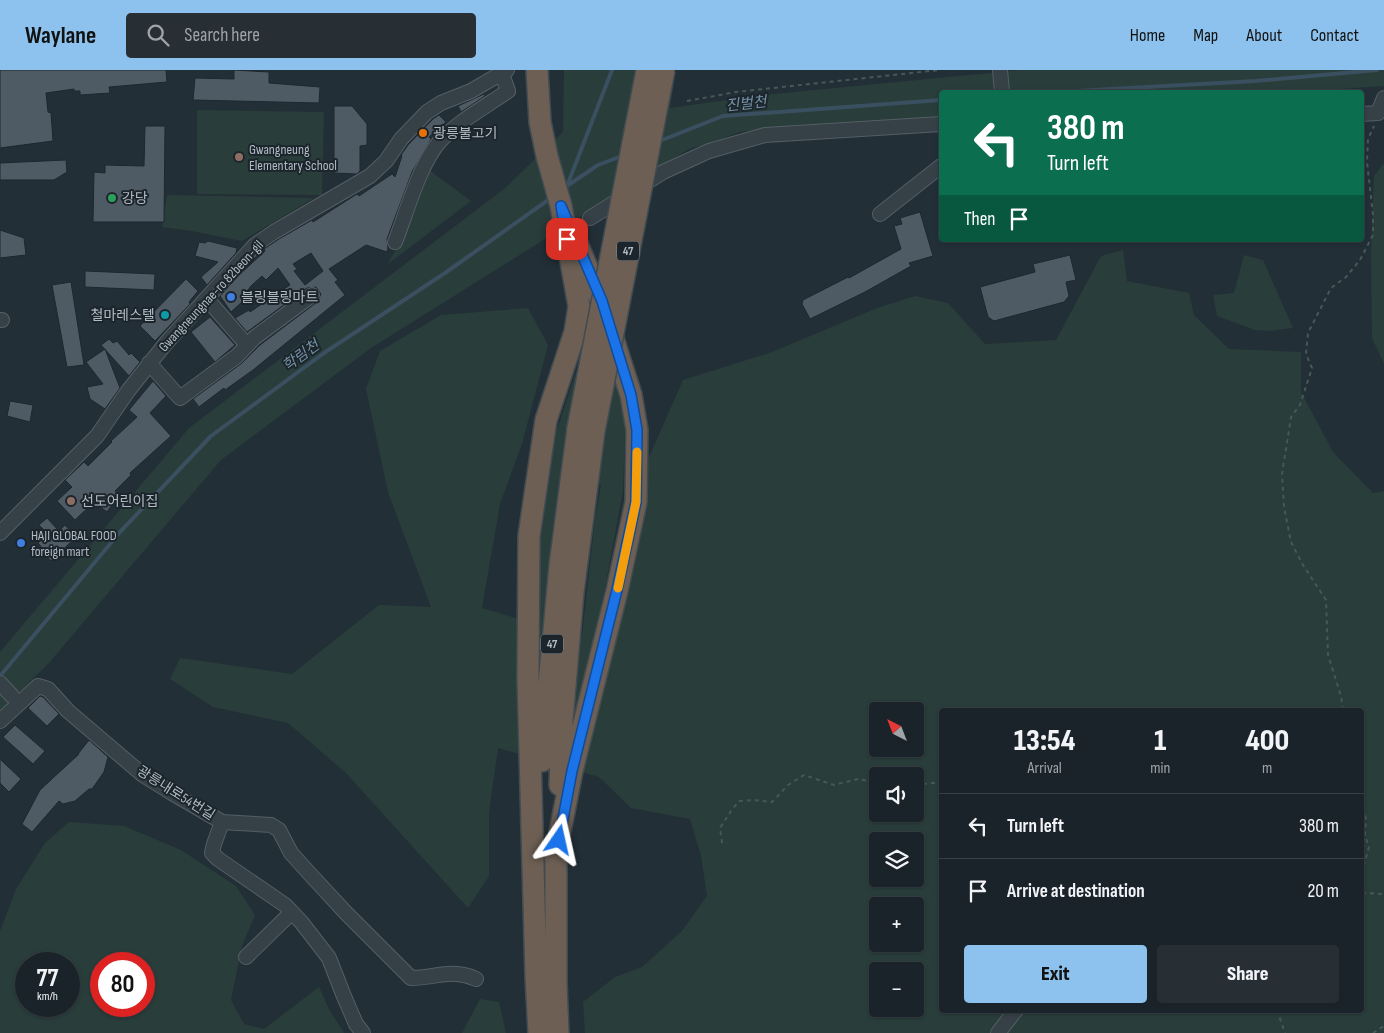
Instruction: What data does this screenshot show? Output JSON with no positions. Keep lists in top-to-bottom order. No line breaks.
{"streets":{"highway":["47"],"street":["Gwangneungnae-ro 82beon-gil","광릉내로54번길"]},"water":["진벌천","학림천"],"places":["광릉불고기","Gwangneung Elementary School","강당","블링블링마트","철마레스텔","선도어린이집","HAJI GLOBAL FOOD foreign mart"],"north":"top left","page":{"header":"Waylane","search":"Search here","nav":["Home","Map","About","Contact"],"turn":["380 m","Turn left"],"then":"Then","map_buttons":["+","−"],"eta":["13:54","Arrival","1","min","400","m"],"list":[{"name":"Turn left","value":"380 m"},{"name":"Arrive at destination","value":"20 m"}],"buttons":["Exit","Share"],"speed":"77 km/h","limit":"80"}}
